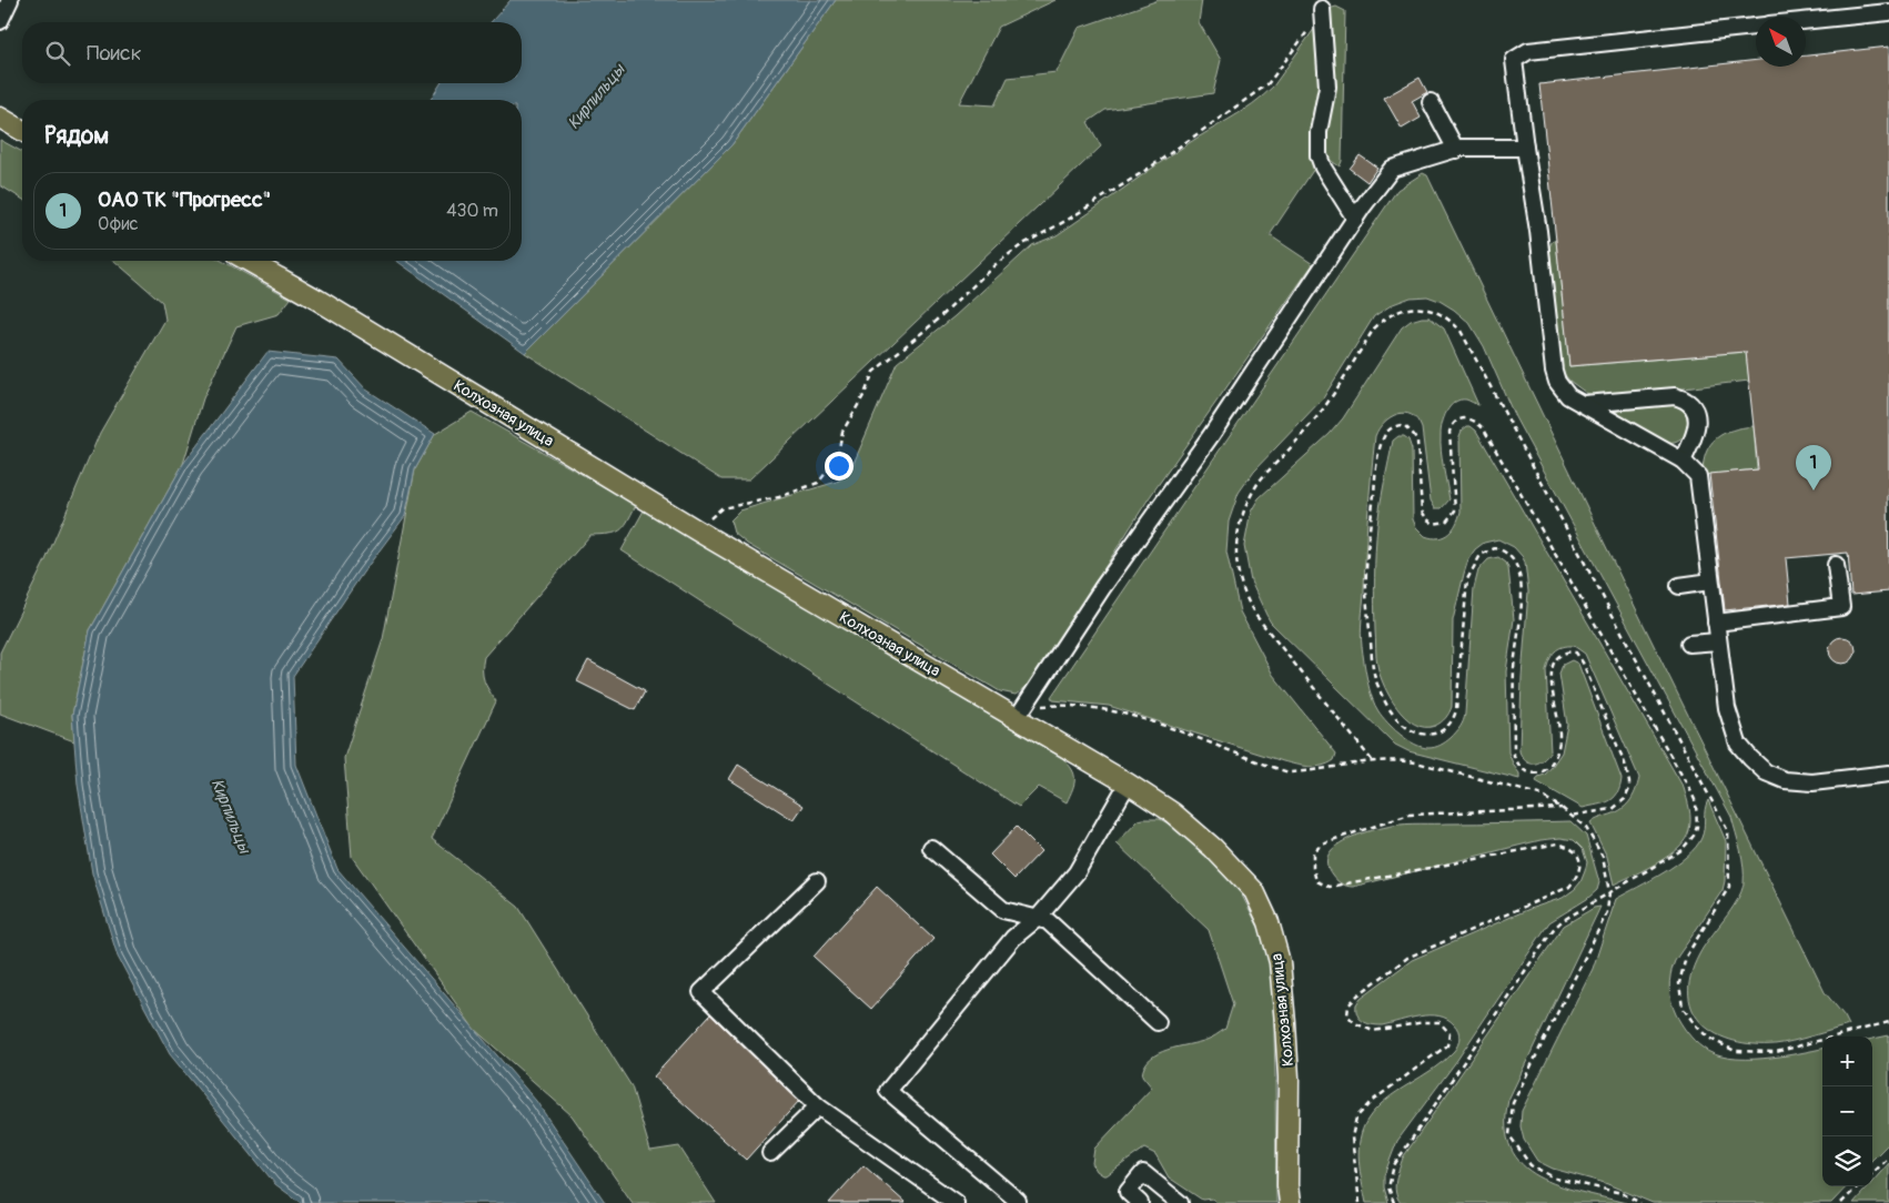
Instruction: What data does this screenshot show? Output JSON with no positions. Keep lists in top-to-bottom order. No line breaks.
{"streets":{"main road":["Колхозная улица"]},"water":["Кирпильцы"],"north":"top left","page":{"search":"Поиск","heading":"Рядом","list":[{"mark":"1","name":"ОАО ТК \"Прогресс\"","note":"Офис","value":"430 m"}],"pins":"1","map_buttons":["+","−"]}}
